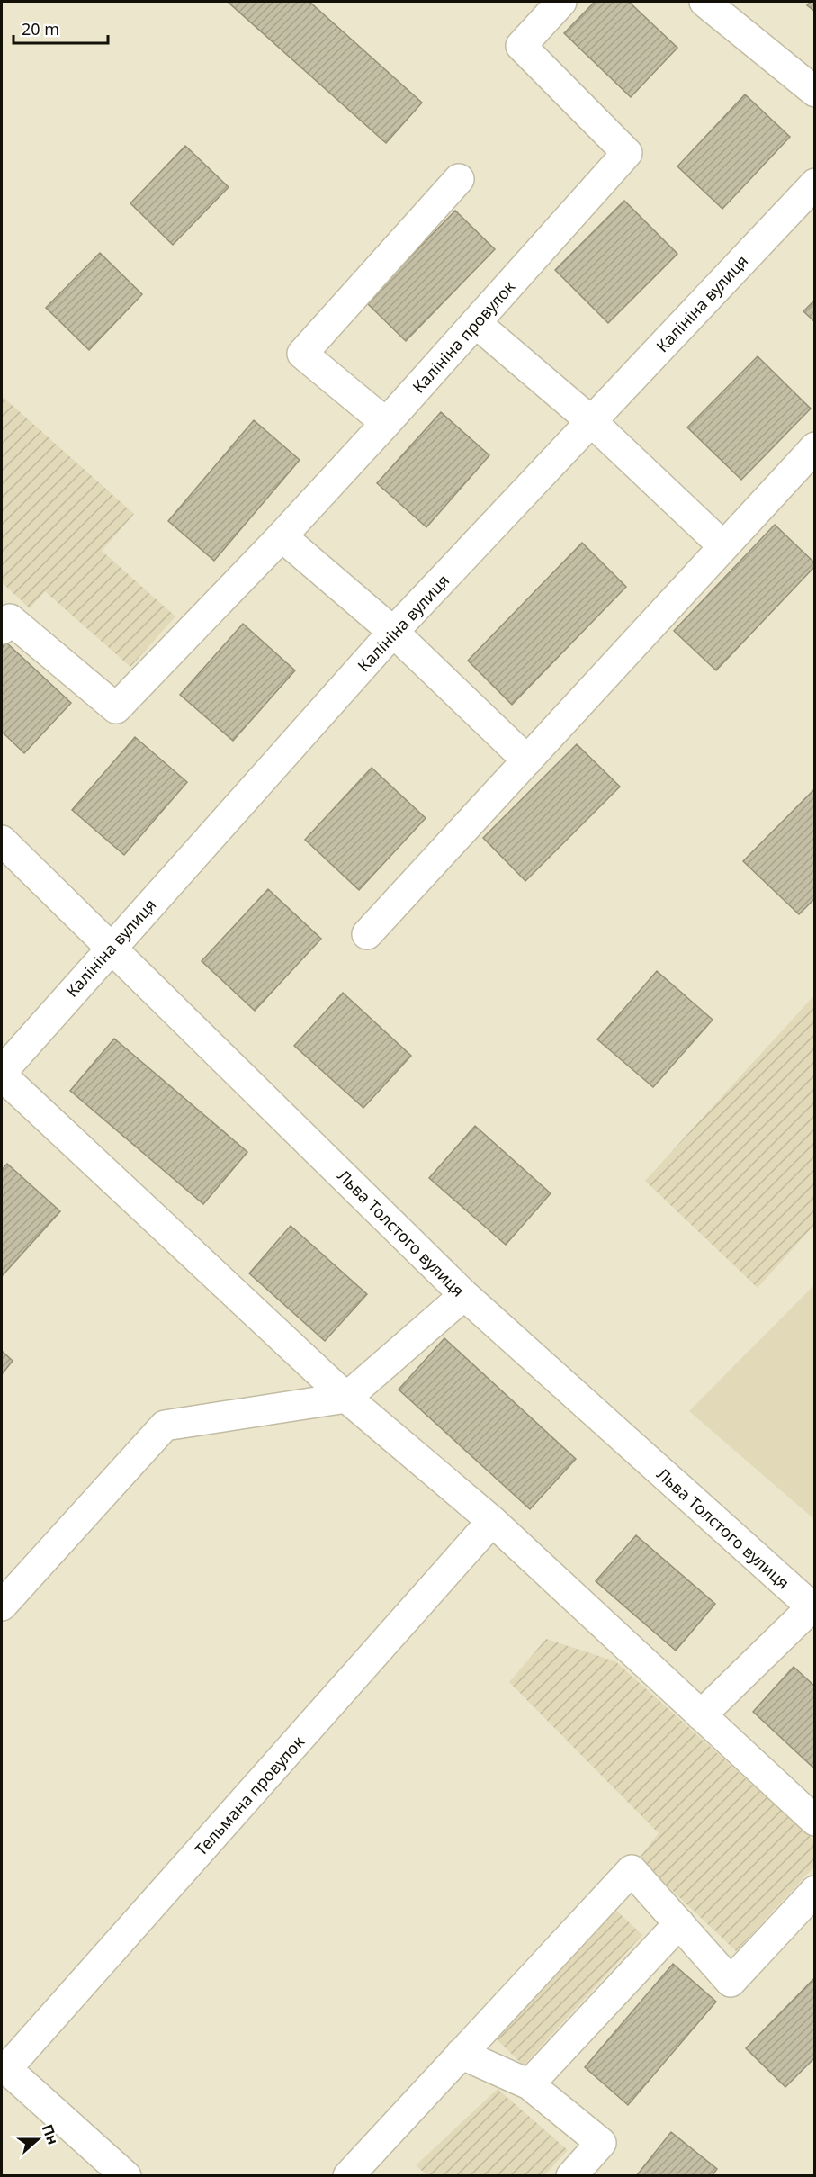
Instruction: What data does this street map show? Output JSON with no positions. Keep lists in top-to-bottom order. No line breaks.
{"streets":{"street":["Калініна вулиця","Калініна провулок","Льва Толстого вулиця","Тельмана провулок"]},"crossings":[["Калініна вулиця","Льва Толстого вулиця"]],"scale_bar":"20 m","north":"right"}
